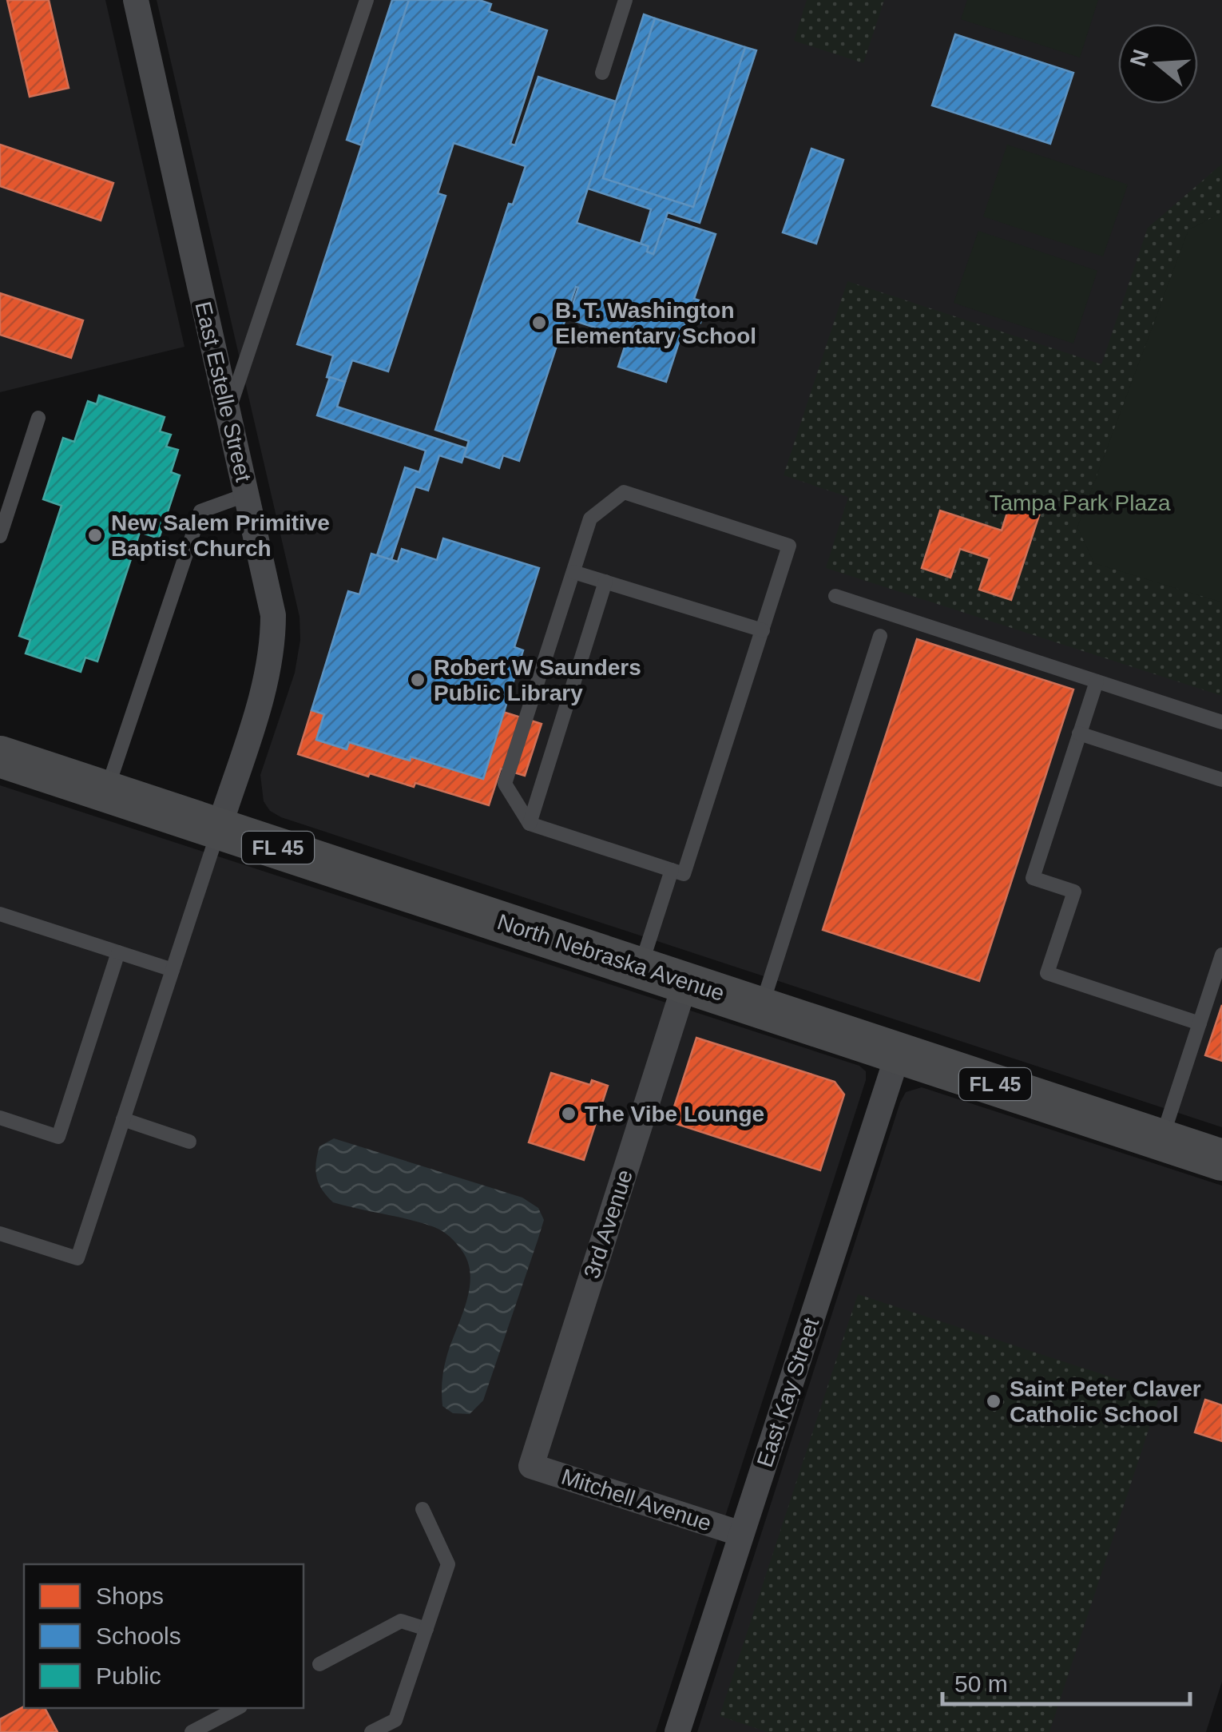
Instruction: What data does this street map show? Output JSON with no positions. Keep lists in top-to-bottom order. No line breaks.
{"streets":{"main road":["FL 45","North Nebraska Avenue"],"street":["East Estelle Street","3rd Avenue","East Kay Street","Mitchell Avenue"]},"crossings":[["East Estelle Street","North Nebraska Avenue"],["North Nebraska Avenue","3rd Avenue"],["North Nebraska Avenue","East Kay Street"],["3rd Avenue","Mitchell Avenue"],["East Kay Street","Mitchell Avenue"]],"parks":["Tampa Park Plaza"],"places":["B. T. Washington Elementary School","New Salem Primitive Baptist Church","Robert W Saunders Public Library","The Vibe Lounge","Saint Peter Claver Catholic School"],"legend":["Shops","Schools","Public"],"scale_bar":"50 m","north":"left"}
